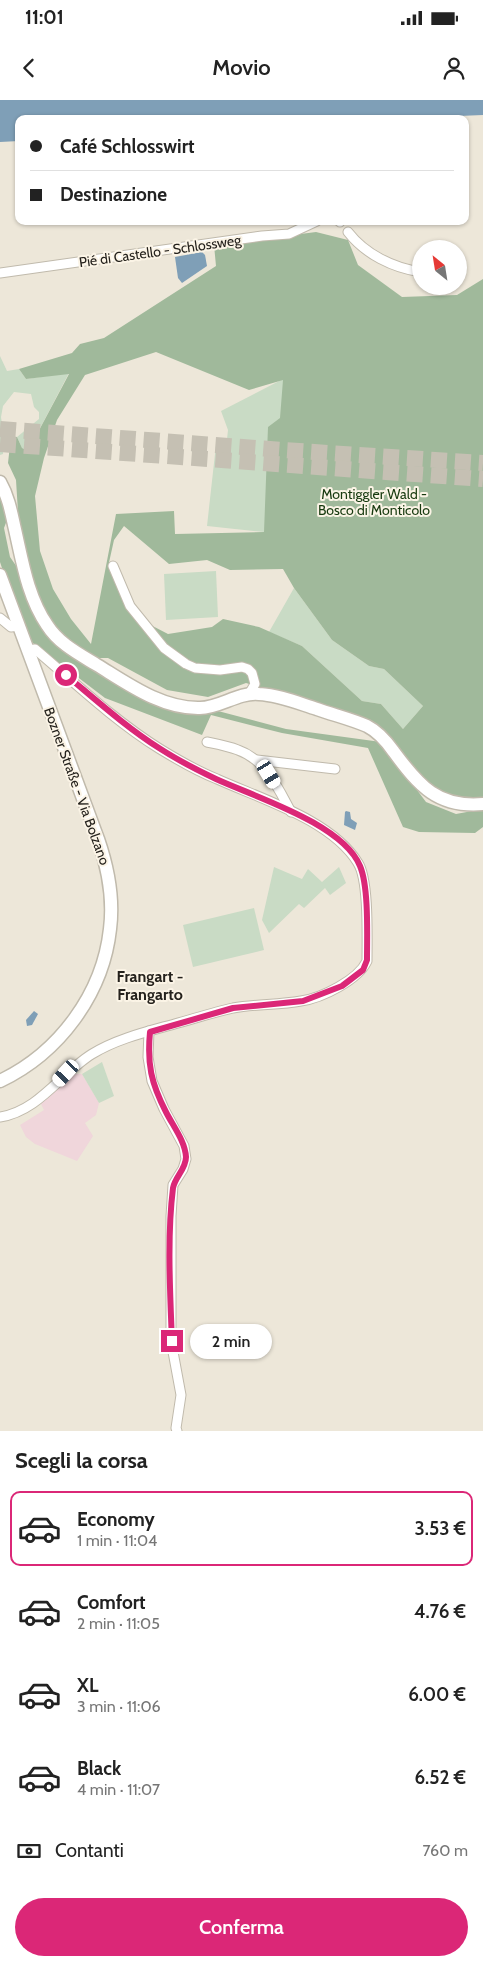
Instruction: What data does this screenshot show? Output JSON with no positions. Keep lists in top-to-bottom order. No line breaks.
{"streets":{"main road":["Bozner Straße - Via Bolzano"],"street":["Pié di Castello - Schlossweg"]},"districts":["Frangart - Frangarto"],"parks":["Montiggler Wald - Bosco di Monticolo"],"north":"top left","page":{"status":"11:01","header":"Movio","banner":["Café Schlosswirt","Destinazione"],"bubble":"2 min","heading":"Scegli la corsa","list":[{"name":"Economy","note":"1 min · 11:04","value":"3.53 €"},{"name":"Comfort","note":"2 min · 11:05","value":"4.76 €"},{"name":"XL","note":"3 min · 11:06","value":"6.00 €"},{"name":"Black","note":"4 min · 11:07","value":"6.52 €"}],"pay":["Contanti","760 m"],"buttons":"Conferma"}}
